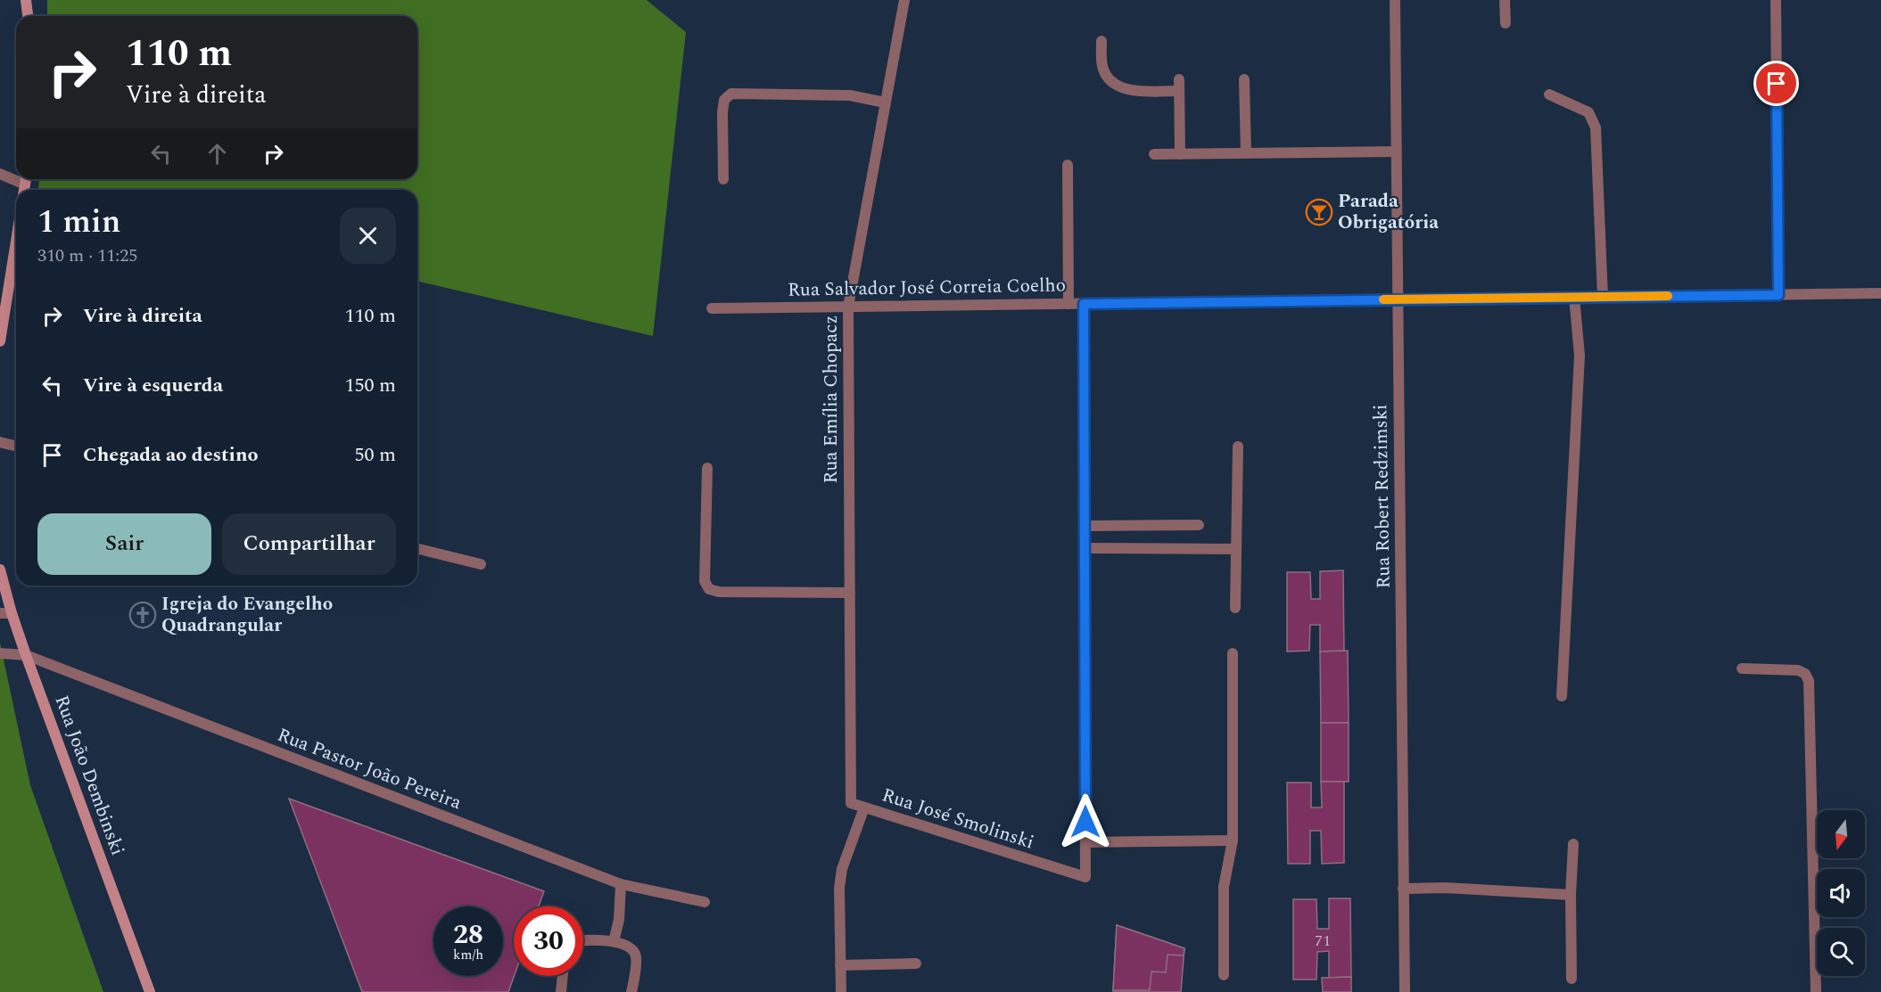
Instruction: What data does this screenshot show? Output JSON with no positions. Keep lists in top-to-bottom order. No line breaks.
{"streets":{"main road":["Rua João Dembinski"],"street":["Rua Salvador José Correia Coelho","Rua Emília Chopacz","Rua Robert Redzimski","Rua Pastor João Pereira","Rua José Smolinski"]},"crossings":[["Rua Salvador José Correia Coelho","Rua Emília Chopacz"],["Rua Salvador José Correia Coelho","Rua Robert Redzimski"],["Rua Emília Chopacz","Rua José Smolinski"],["Rua Pastor João Pereira","Rua João Dembinski"]],"places":{"bar":["Parada Obrigatória"],"church":["Igreja do Evangelho Quadrangular"]},"house_numbers":["71"],"north":"bottom","page":{"turn":["110 m","Vire à direita"],"heading":["1 min","310 m · 11:25"],"list":[{"name":"Vire à direita","value":"110 m"},{"name":"Vire à esquerda","value":"150 m"},{"name":"Chegada ao destino","value":"50 m"}],"buttons":["Sair","Compartilhar"],"speed":"28 km/h","limit":"30"}}
